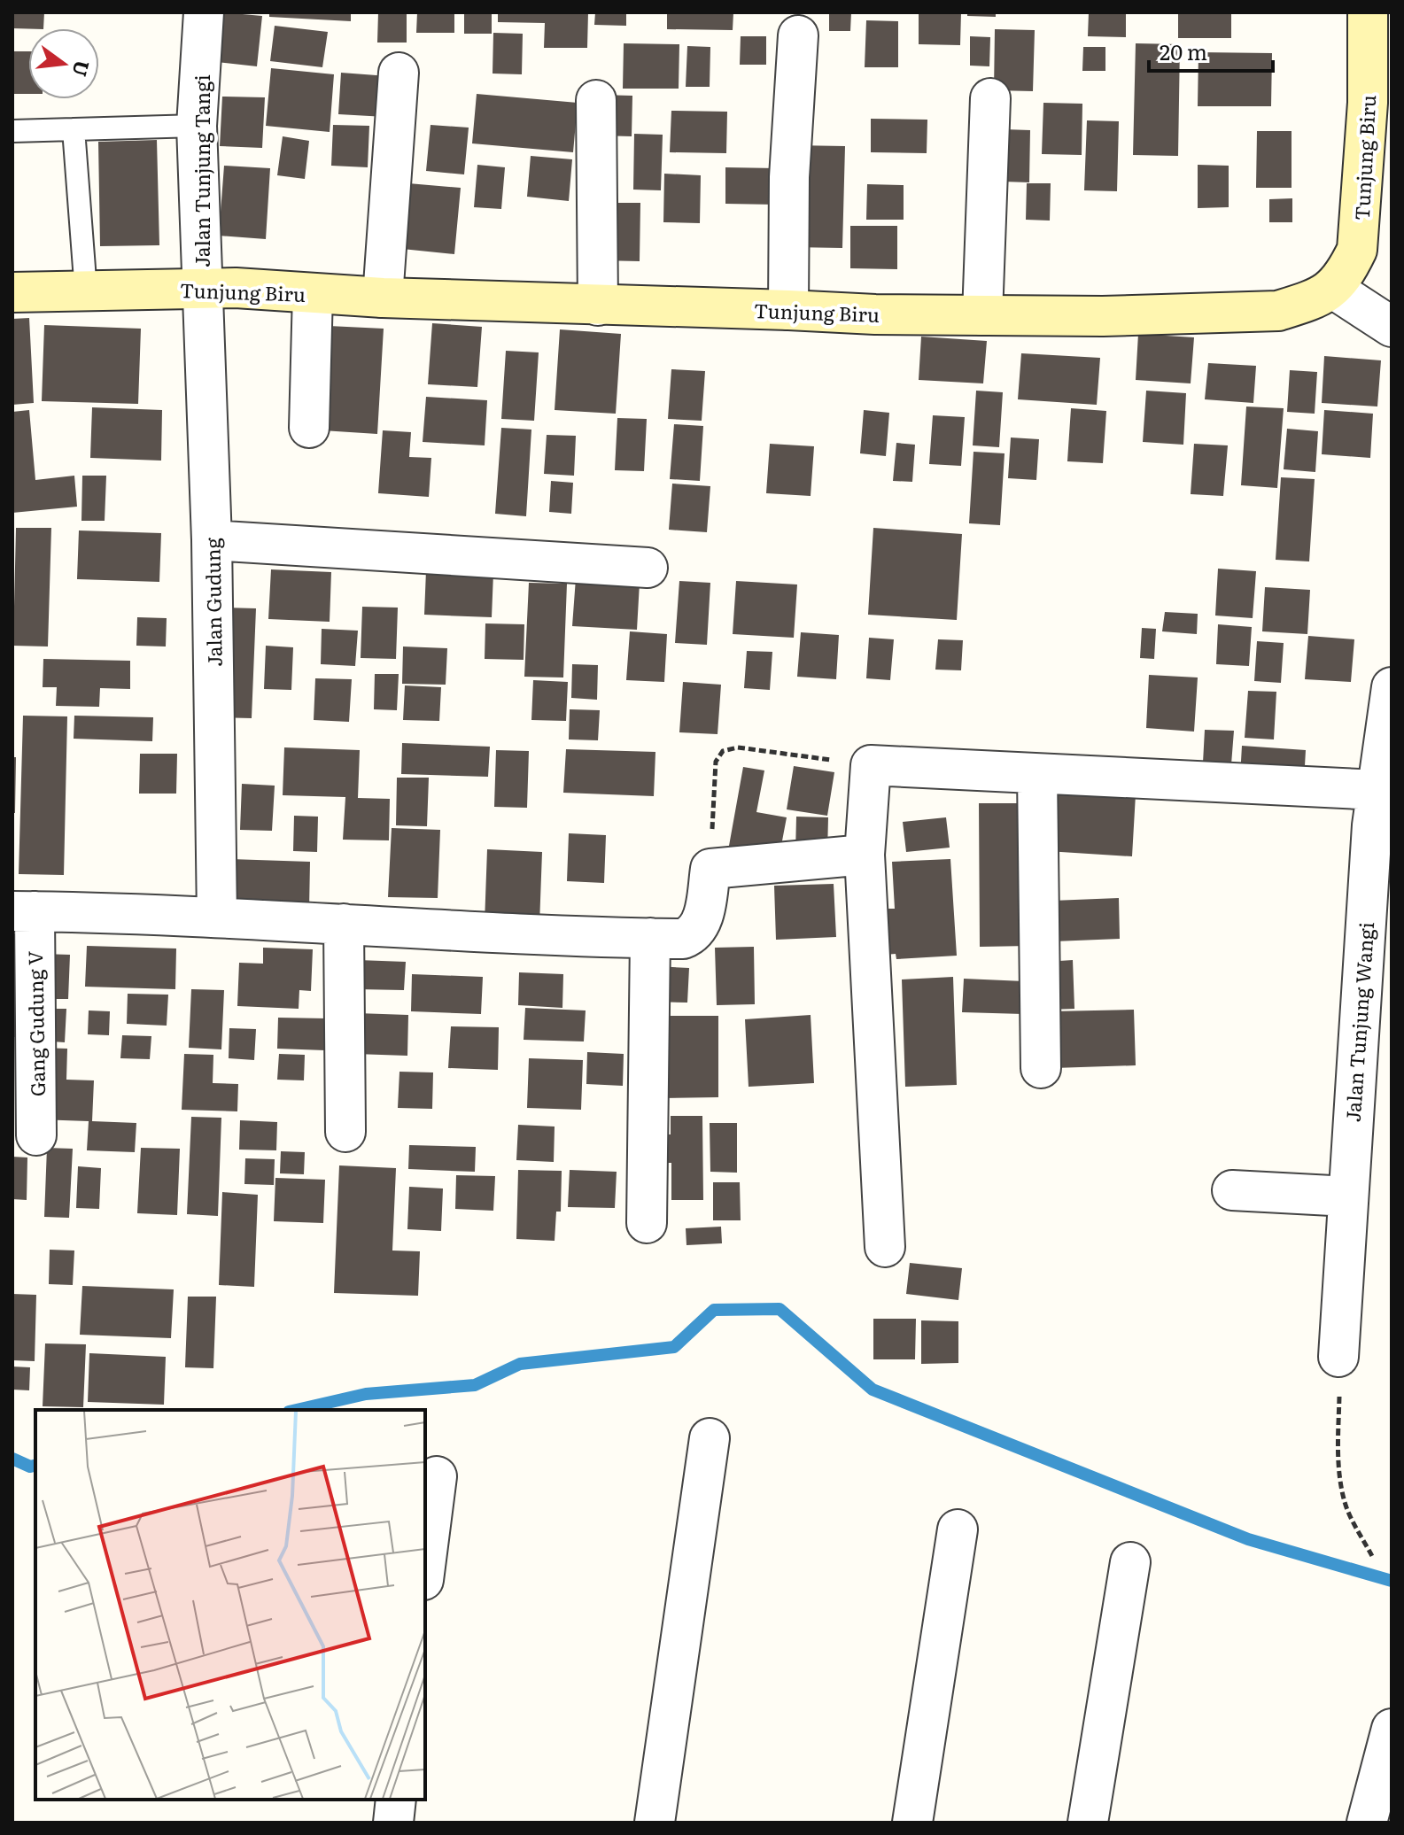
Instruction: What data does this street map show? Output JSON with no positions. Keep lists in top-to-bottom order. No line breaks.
{"streets":{"street":["Tunjung Biru","Jalan Tunjung Tangi","Jalan Gudung","Jalan Tunjung Wangi","Gang Gudung V"]},"crossings":[["Tunjung Biru","Jalan Tunjung Tangi"],["Tunjung Biru","Jalan Gudung"],["Jalan Tunjung Tangi","Jalan Gudung"]],"scale_bar":"20 m","north":"right"}
